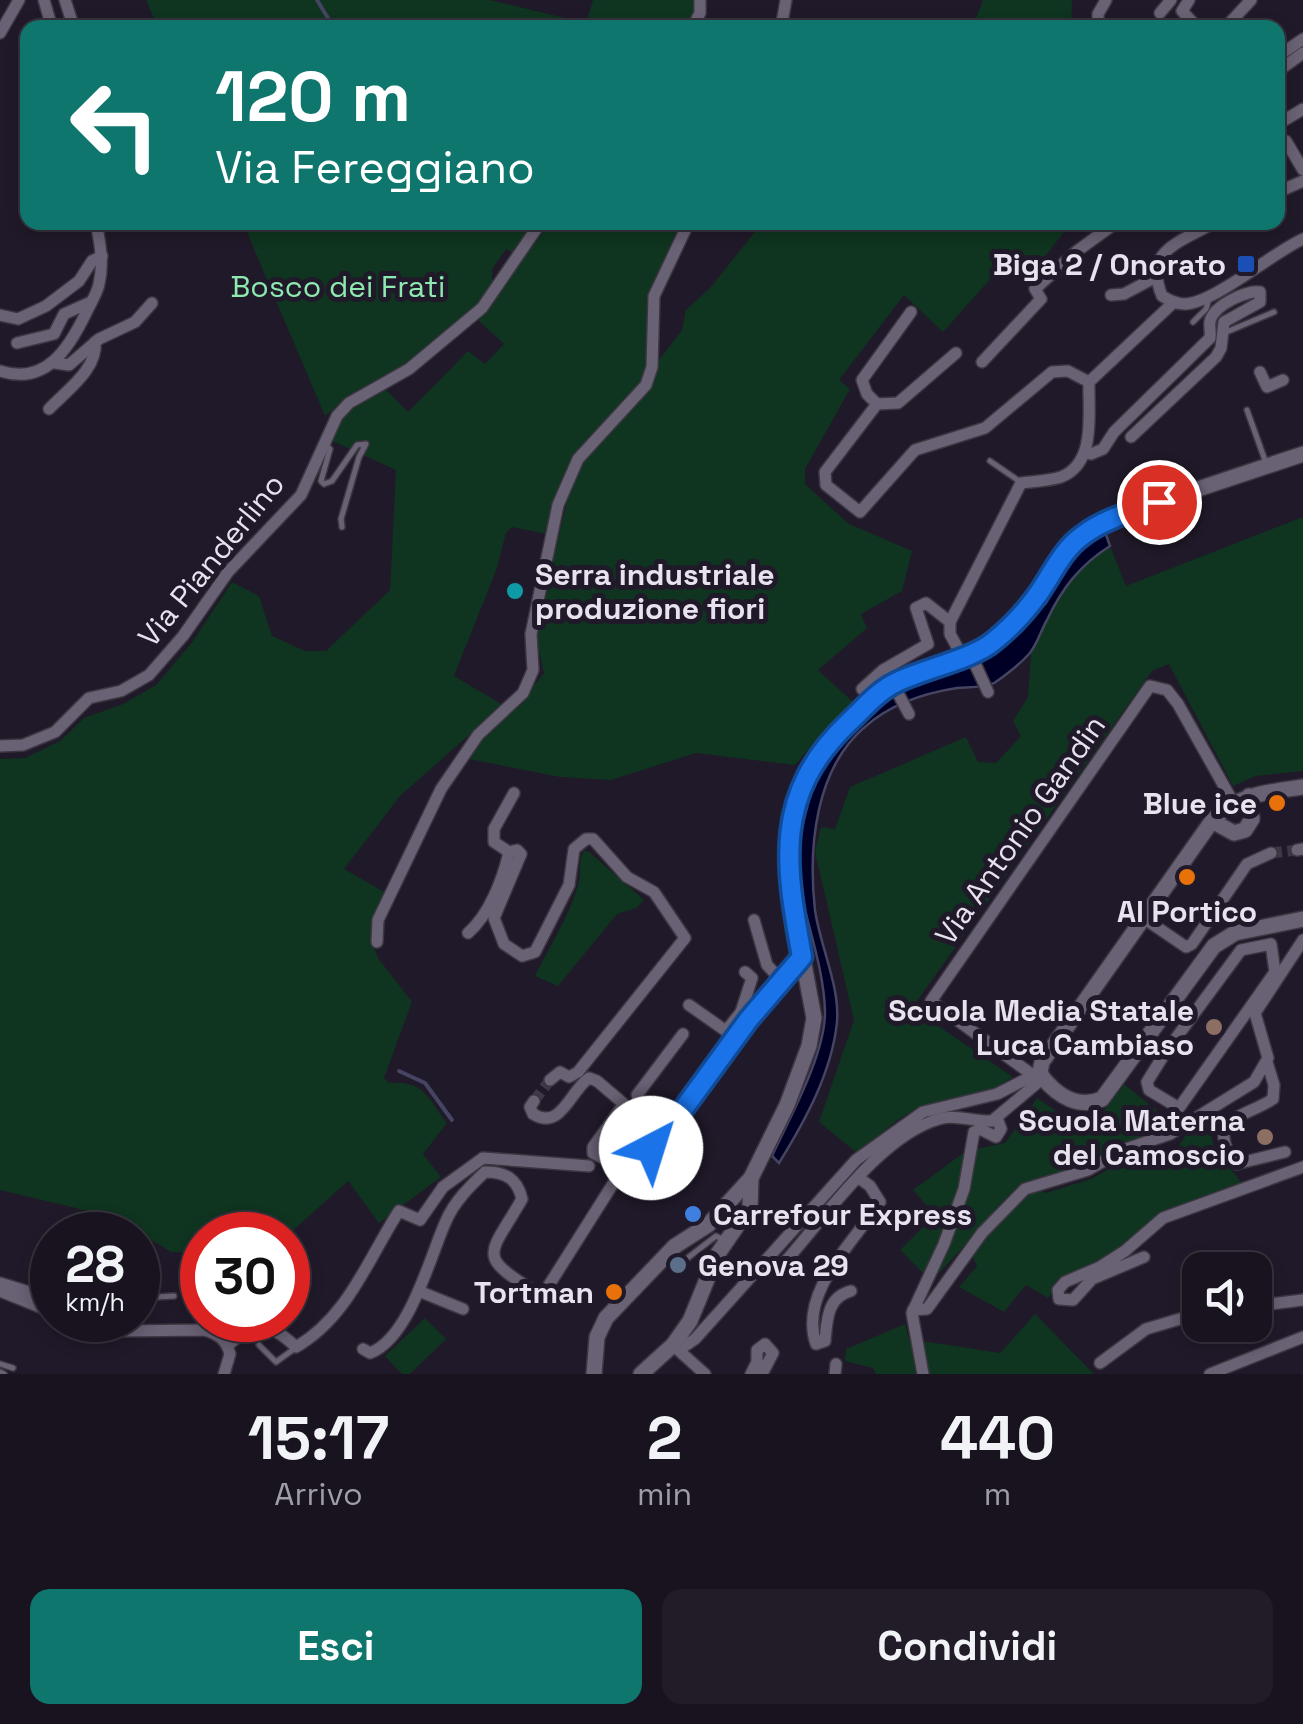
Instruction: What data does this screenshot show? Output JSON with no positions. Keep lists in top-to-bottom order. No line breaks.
{"streets":{"street":["Via Pianderlino","Via Antonio Gandin"]},"parks":["Bosco dei Frati"],"places":{"transit":["Biga 2 / Onorato"],"other":["Serra industriale produzione fiori","Blue ice","Al Portico","Scuola Media Statale Luca Cambiaso","Scuola Materna del Camoscio","Carrefour Express","Genova 29","Tortman"]},"page":{"turn":["120 m","Via Fereggiano"],"speed":"28 km/h","limit":"30","eta":["15:17","Arrivo","2","min","440","m"],"buttons":["Esci","Condividi"]}}
